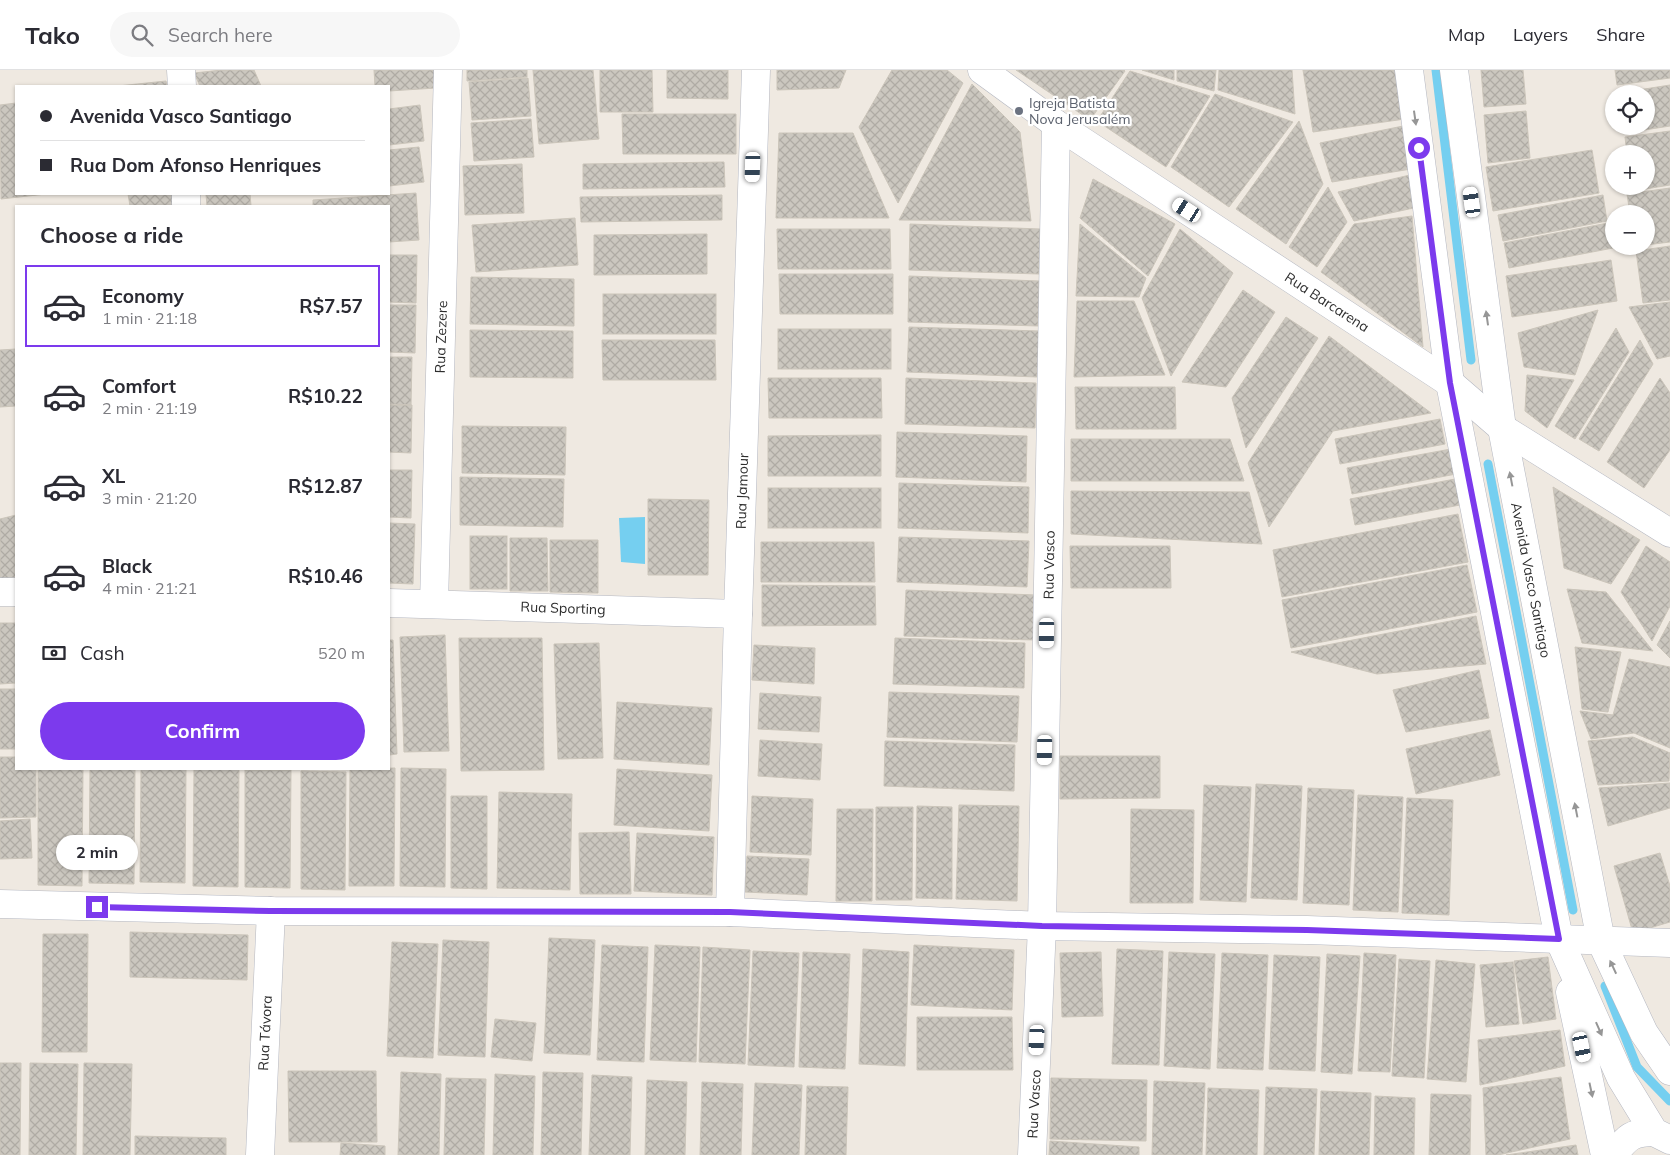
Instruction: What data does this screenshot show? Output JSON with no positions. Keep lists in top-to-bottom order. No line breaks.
{"streets":{"street":["Rua Barcarena","Rua Zezere","Rua Jamour","Rua Vasco","Avenida Vasco Santiago","Rua Sporting","Rua Távora"]},"crossings":[["Rua Barcarena","Rua Vasco"],["Rua Barcarena","Avenida Vasco Santiago"],["Rua Zezere","Rua Sporting"],["Rua Jamour","Rua Sporting"]],"places":["Igreja Batista Nova Jerusalém"],"page":{"header":"Tako","search":"Search here","nav":["Map","Layers","Share"],"map_buttons":["+","−"],"banner":["Avenida Vasco Santiago","Rua Dom Afonso Henriques"],"heading":"Choose a ride","list":[{"name":"Economy","note":"1 min · 21:18","value":"R$7.57"},{"name":"Comfort","note":"2 min · 21:19","value":"R$10.22"},{"name":"XL","note":"3 min · 21:20","value":"R$12.87"},{"name":"Black","note":"4 min · 21:21","value":"R$10.46"}],"pay":["Cash","520 m"],"buttons":"Confirm","bubble":"2 min"}}
